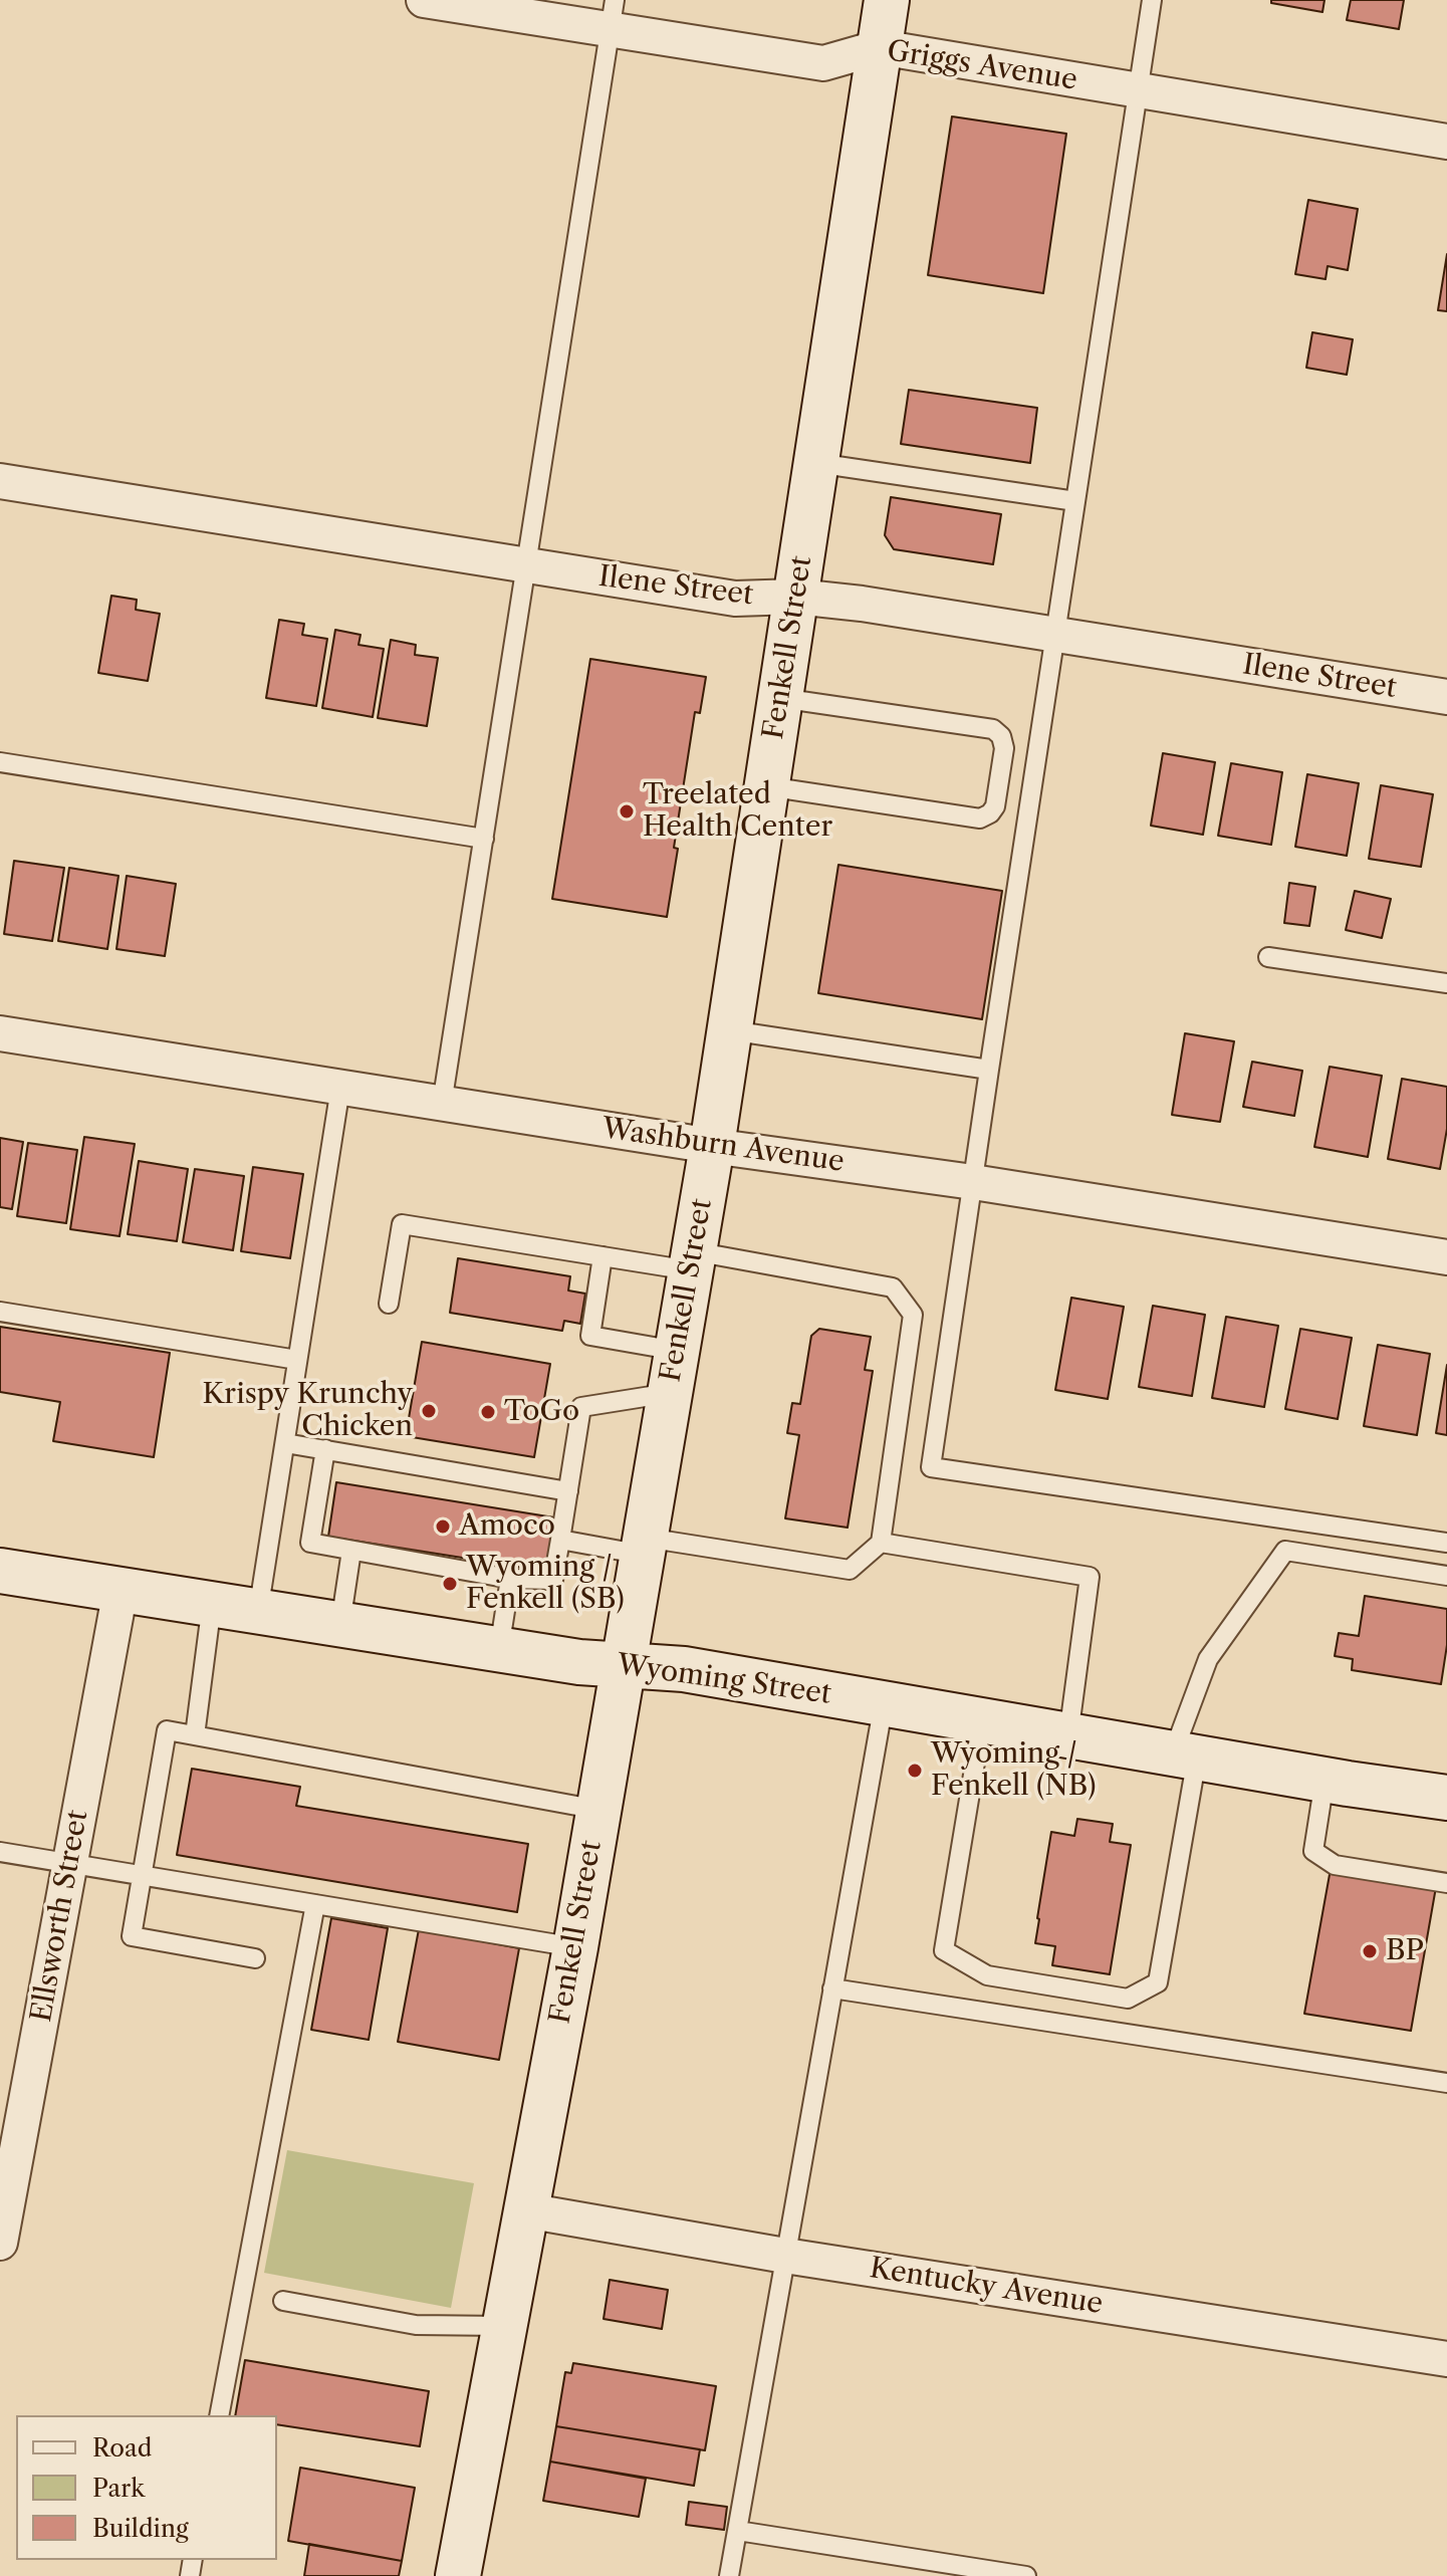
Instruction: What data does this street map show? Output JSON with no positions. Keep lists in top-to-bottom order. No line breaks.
{"streets":{"street":["Griggs Avenue","Ilene Street","Fenkell Street","Washburn Avenue","Wyoming Street","Ellsworth Street","Kentucky Avenue"]},"crossings":[["Griggs Avenue","Fenkell Street"],["Ilene Street","Fenkell Street"],["Fenkell Street","Washburn Avenue"],["Fenkell Street","Wyoming Street"],["Fenkell Street","Kentucky Avenue"],["Wyoming Street","Ellsworth Street"]],"places":["Treelated Health Center","Krispy Krunchy Chicken","ToGo","Amoco","Wyoming / Fenkell (SB)","Wyoming / Fenkell (NB)","BP"],"legend":["Road","Park","Building"]}
